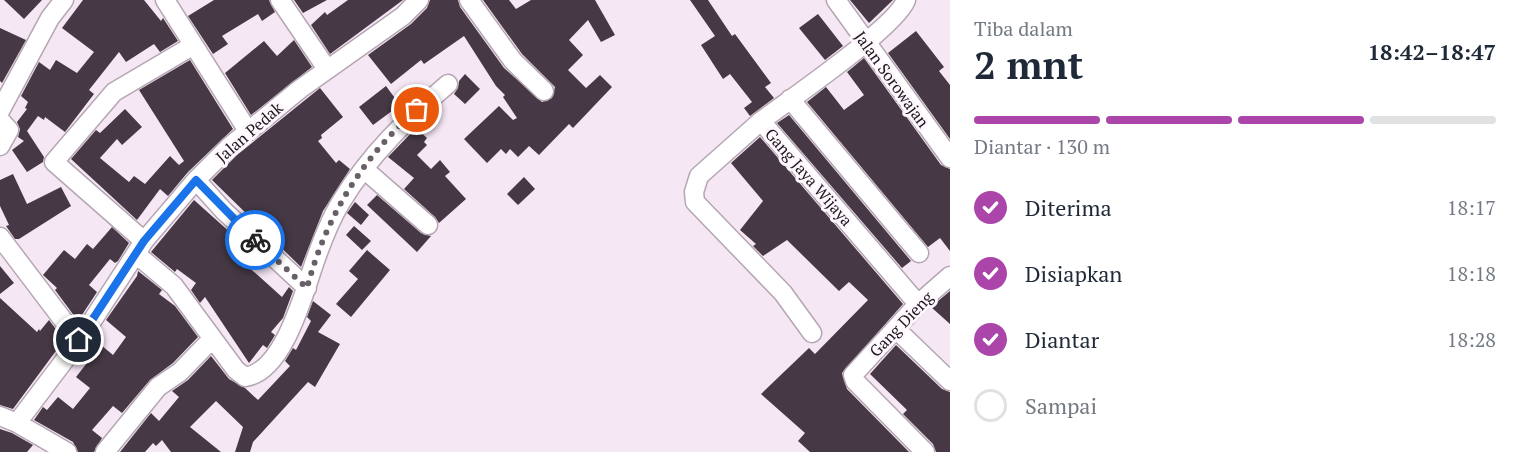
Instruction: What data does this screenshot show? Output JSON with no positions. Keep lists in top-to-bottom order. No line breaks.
{"streets":{"street":["Jalan Sorowajan","Jalan Pedak","Gang Jaya Wijaya","Gang Dieng"]},"crossings":[["Jalan Sorowajan","Gang Jaya Wijaya"],["Gang Jaya Wijaya","Gang Dieng"]],"page":{"heading":["2 mnt","Tiba dalam","18:42–18:47"],"bar":"Diantar · 130 m","list":[["Diterima","18:17"],["Disiapkan","18:18"],["Diantar","18:28"],"Sampai"]}}
